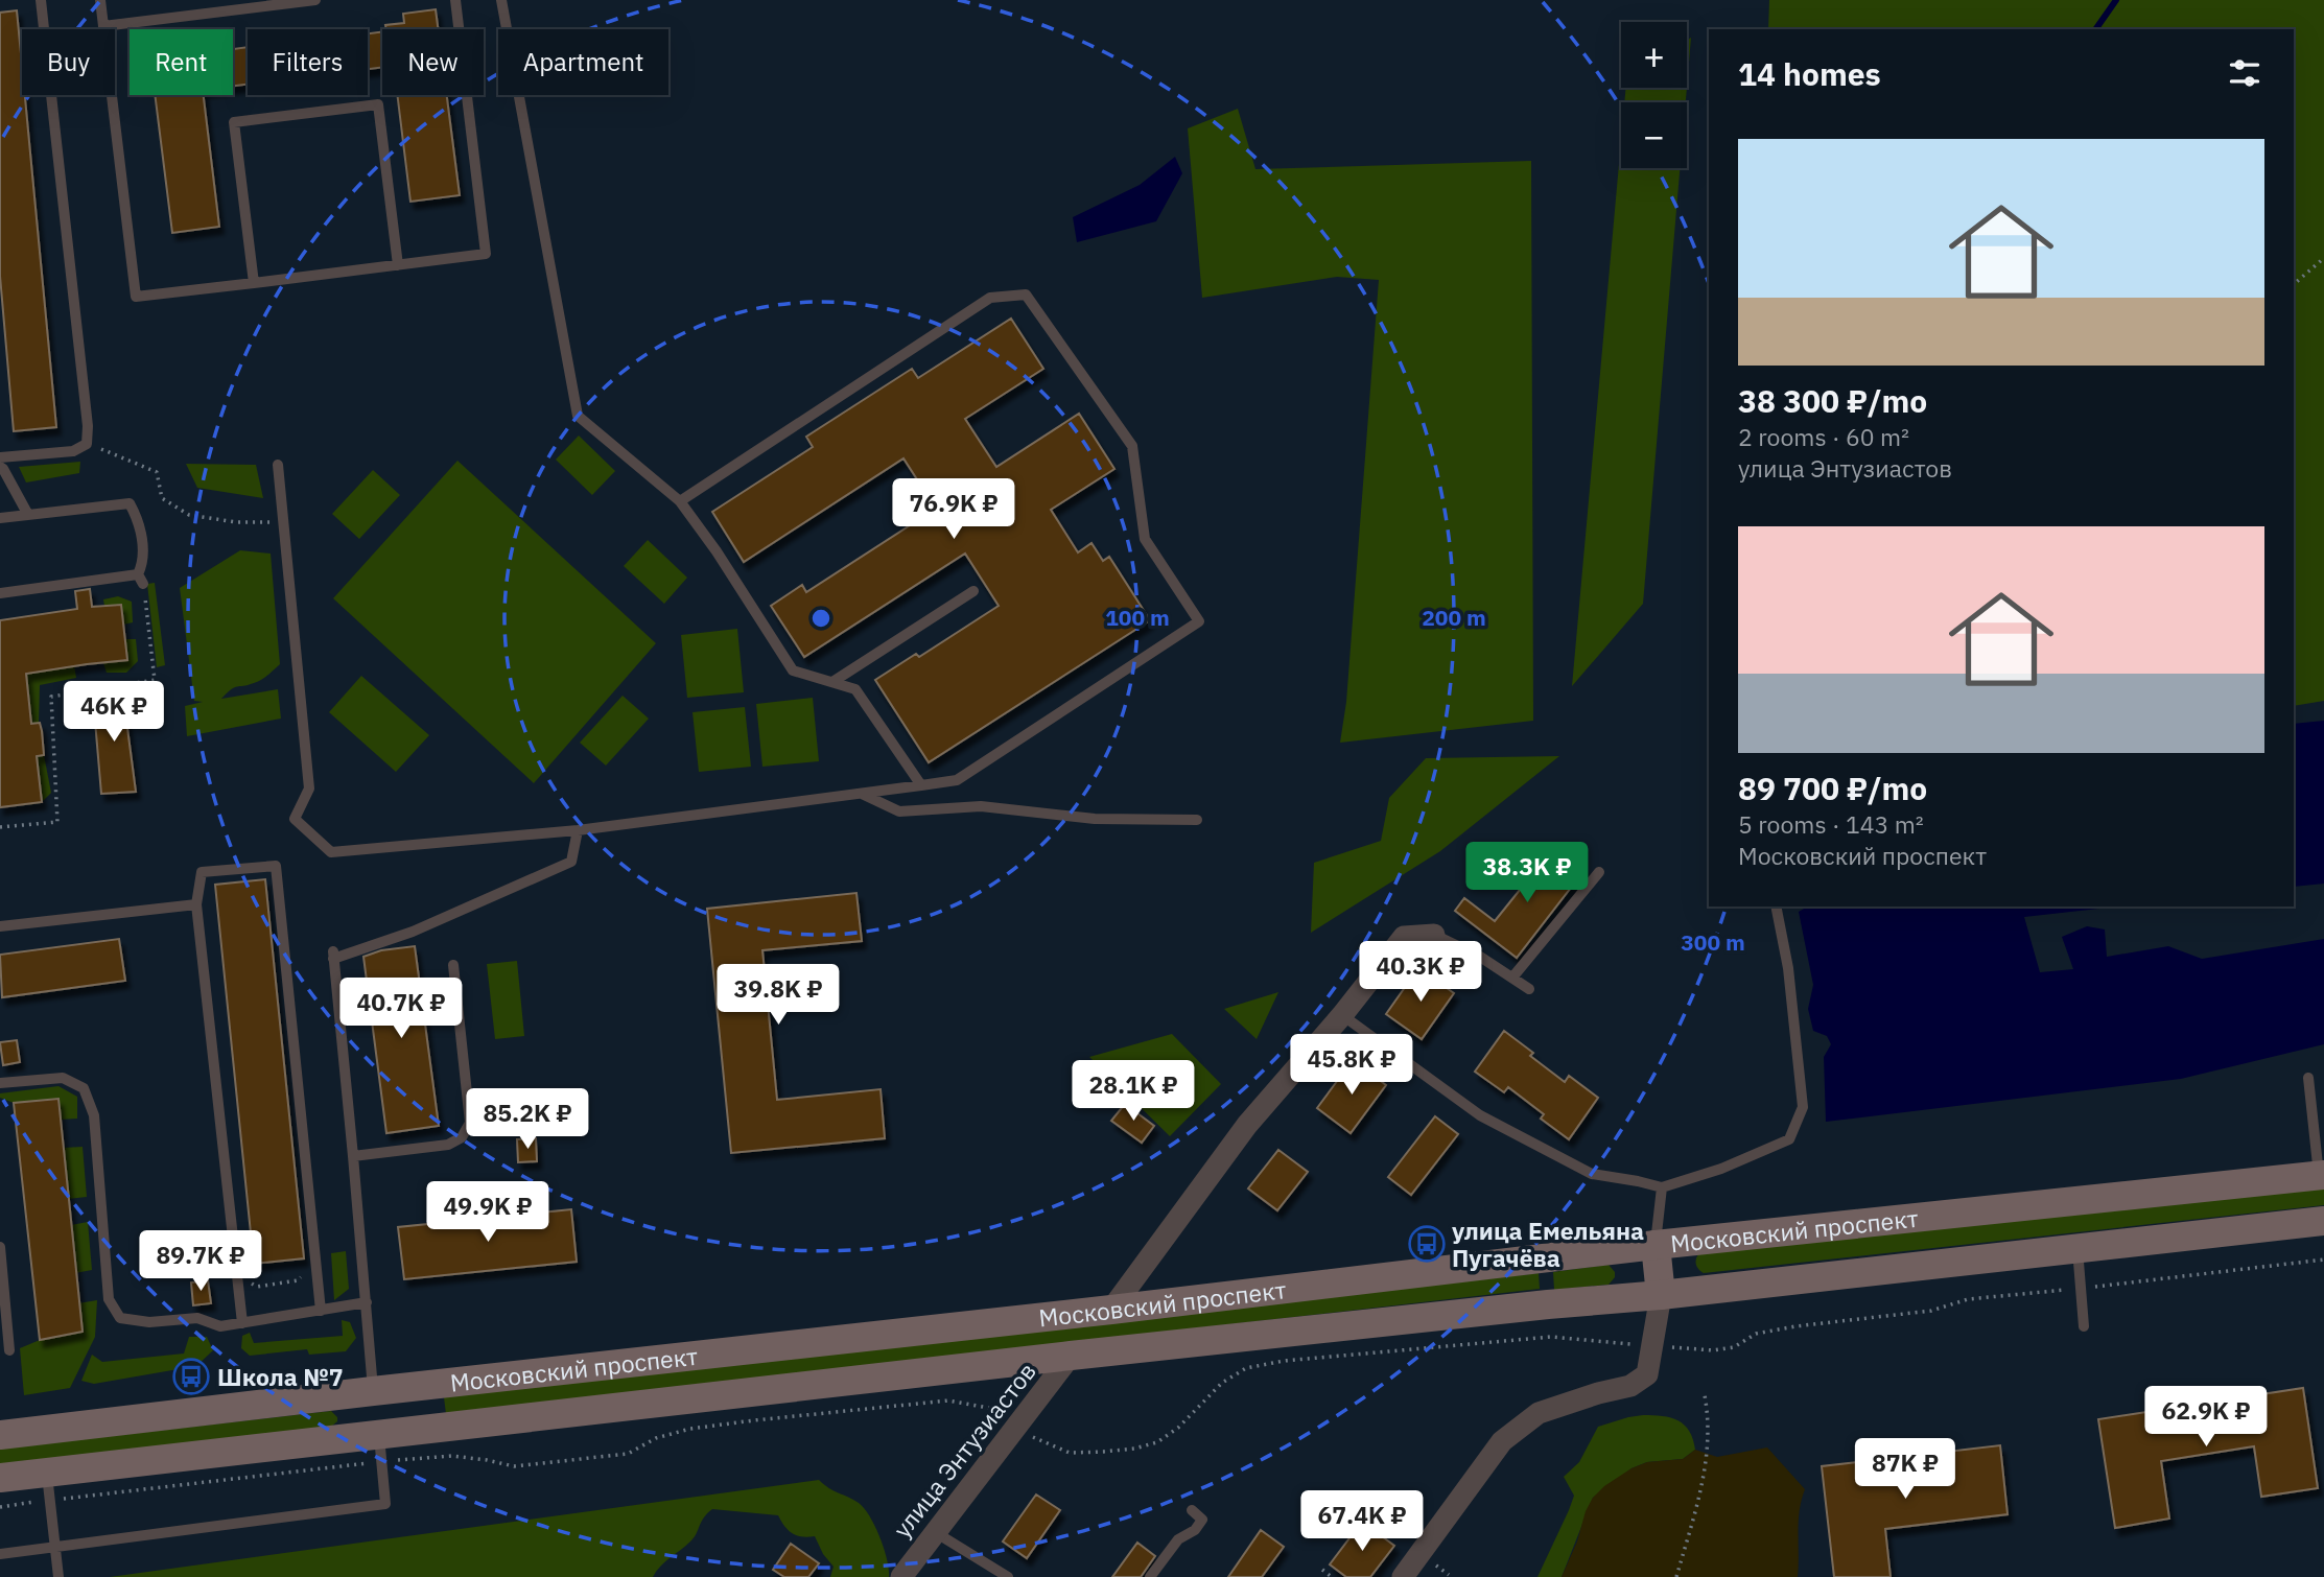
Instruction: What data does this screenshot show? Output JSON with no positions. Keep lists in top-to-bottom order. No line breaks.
{"streets":{"main road":["Московский проспект"],"street":["улица Энтузиастов"]},"crossings":[["Московский проспект","улица Энтузиастов"]],"places":{"bus stop":["улица Емельяна Пугачёва","Школа №7"]},"page":{"map_buttons":["+","−"],"chip":["Buy","Rent","Filters","New","Apartment"],"heading":"14 homes","list":[{"name":"38 300 ₽/mo","note":"2 rooms · 60 m² · улица Энтузиастов"},{"name":"89 700 ₽/mo","note":"5 rooms · 143 m² · Московский проспект"}],"price":["76.9K ₽","46K ₽","38.3K ₽","40.3K ₽","39.8K ₽","40.7K ₽","45.8K ₽","28.1K ₽","85.2K ₽","49.9K ₽","89.7K ₽","62.9K ₽","87K ₽","67.4K ₽"]},"rings":["100 m","200 m","300 m"]}
